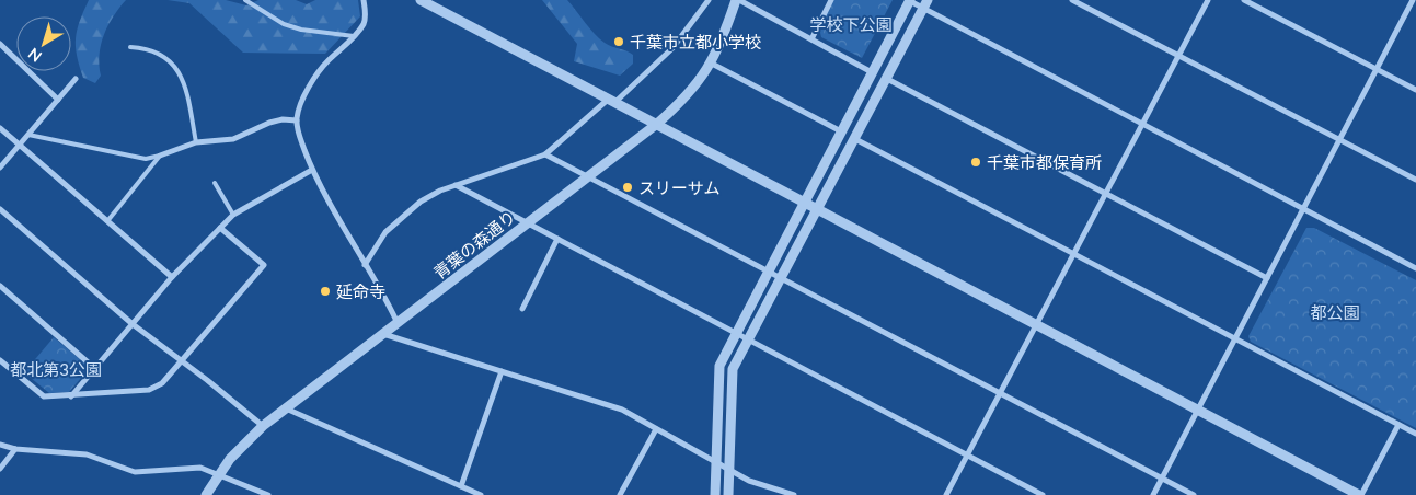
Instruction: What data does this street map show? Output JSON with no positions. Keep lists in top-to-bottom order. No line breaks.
{"streets":{"street":["青葉の森通り"]},"parks":["学校下公園","都公園","都北第3公園"],"places":["千葉市立都小学校","千葉市都保育所","スリーサム","延命寺"],"north":"bottom left"}
